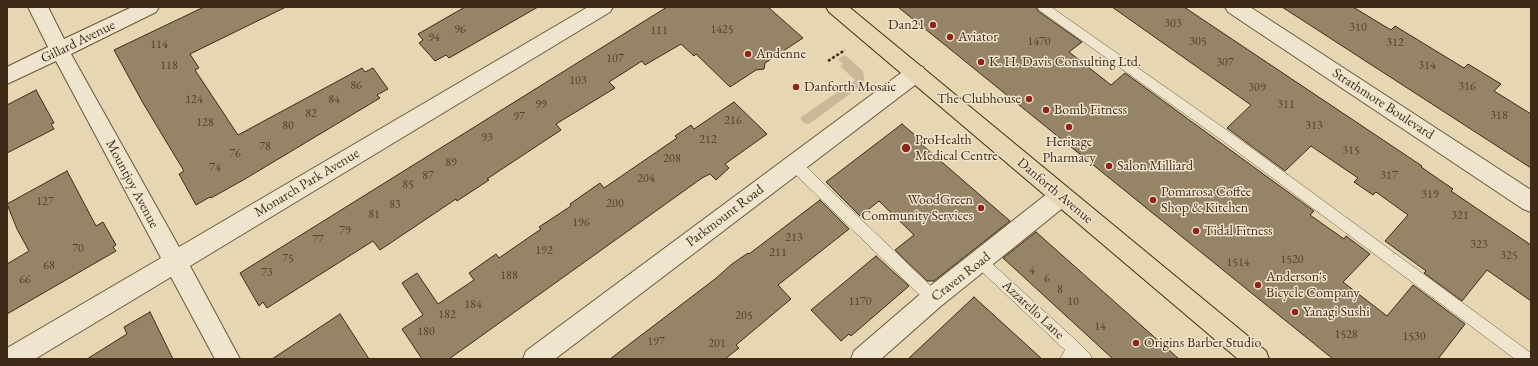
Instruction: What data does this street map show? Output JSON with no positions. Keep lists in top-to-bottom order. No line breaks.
{"streets":{"main road":["Danforth Avenue"],"street":["Gillard Avenue","Strathmore Boulevard","Monarch Park Avenue","Mountjoy Avenue","Parkmount Road","Craven Road"],"lane":["Azzarello Lane"]},"crossings":[["Gillard Avenue","Mountjoy Avenue"],["Monarch Park Avenue","Mountjoy Avenue"],["Danforth Avenue","Parkmount Road"],["Danforth Avenue","Craven Road"],["Craven Road","Azzarello Lane"]],"places":["Dan21","Aviator","Andenne","K. H. Davis Consulting Ltd.","Danforth Mosaic","The Clubhouse","Bomb Fitness","Heritage Pharmacy","ProHealth Medical Centre","Salon Milliard","Pomarosa Coffee Shop & Kitchen","WoodGreen Community Services","Tidal Fitness","Anderson's Bicycle Company","Yanagi Sushi","Origins Barber Studio"],"house_numbers":["303","310","96","1425","111","94","1470","305","312","114","107","307","118","314","103","86","316","309","124","84","99","311","82","318","97","216","128","80","313","93","212","78","315","76","208","89","74","87","317","204","85","319","127","200","83","81","321","196","79","213","77","323","70","192","211","325","75","1520","1514","68","4","73","188","6","66","8","1170","10","184","182","205","14","180","1528","1530","197","201"]}
